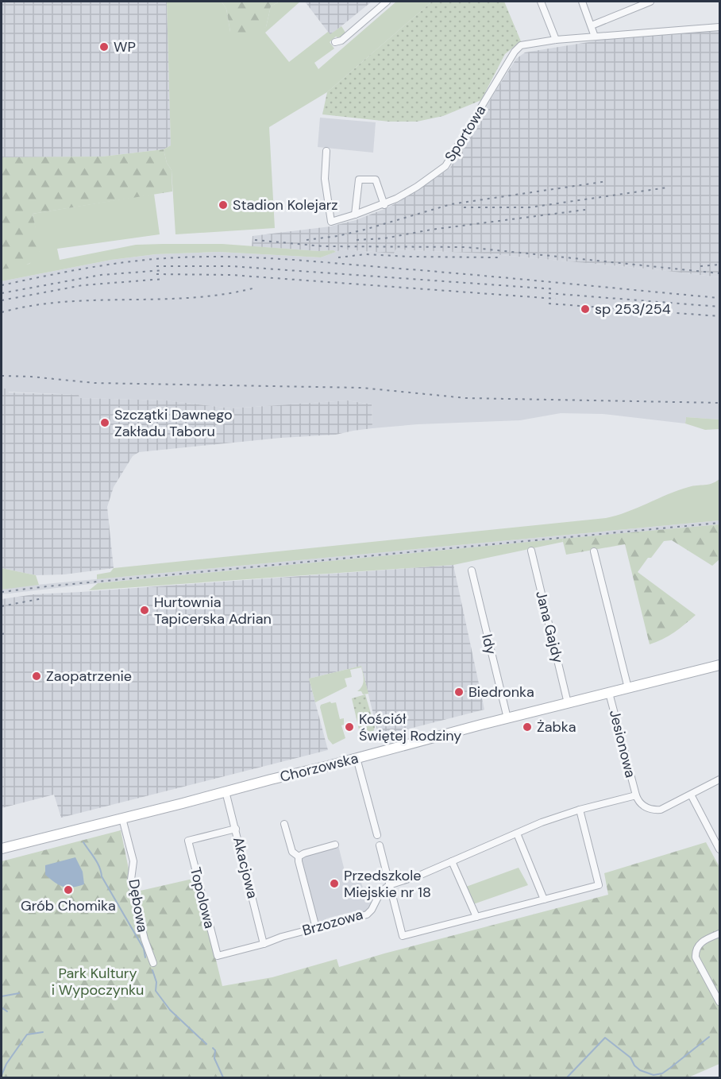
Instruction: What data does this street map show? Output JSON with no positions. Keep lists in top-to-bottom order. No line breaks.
{"streets":{"main road":["Chorzowska"],"street":["Sportowa","Jana Gajdy","Idy","Jesionowa","Akacjowa","Topolowa","Dębowa","Brzozowa"]},"crossings":[["Jana Gajdy","Chorzowska"],["Idy","Chorzowska"],["Jesionowa","Chorzowska"],["Chorzowska","Akacjowa"],["Chorzowska","Dębowa"],["Akacjowa","Topolowa"],["Akacjowa","Brzozowa"],["Topolowa","Brzozowa"]],"parks":["Park Kultury i Wypoczynku"],"places":["WP","Stadion Kolejarz","sp 253/254","Szczątki Dawnego Zakładu Taboru","Hurtownia Tapicerska Adrian","Zaopatrzenie","Biedronka","Kościół Świętej Rodziny","Żabka","Przedszkole Miejskie nr 18","Grób Chomika"]}
